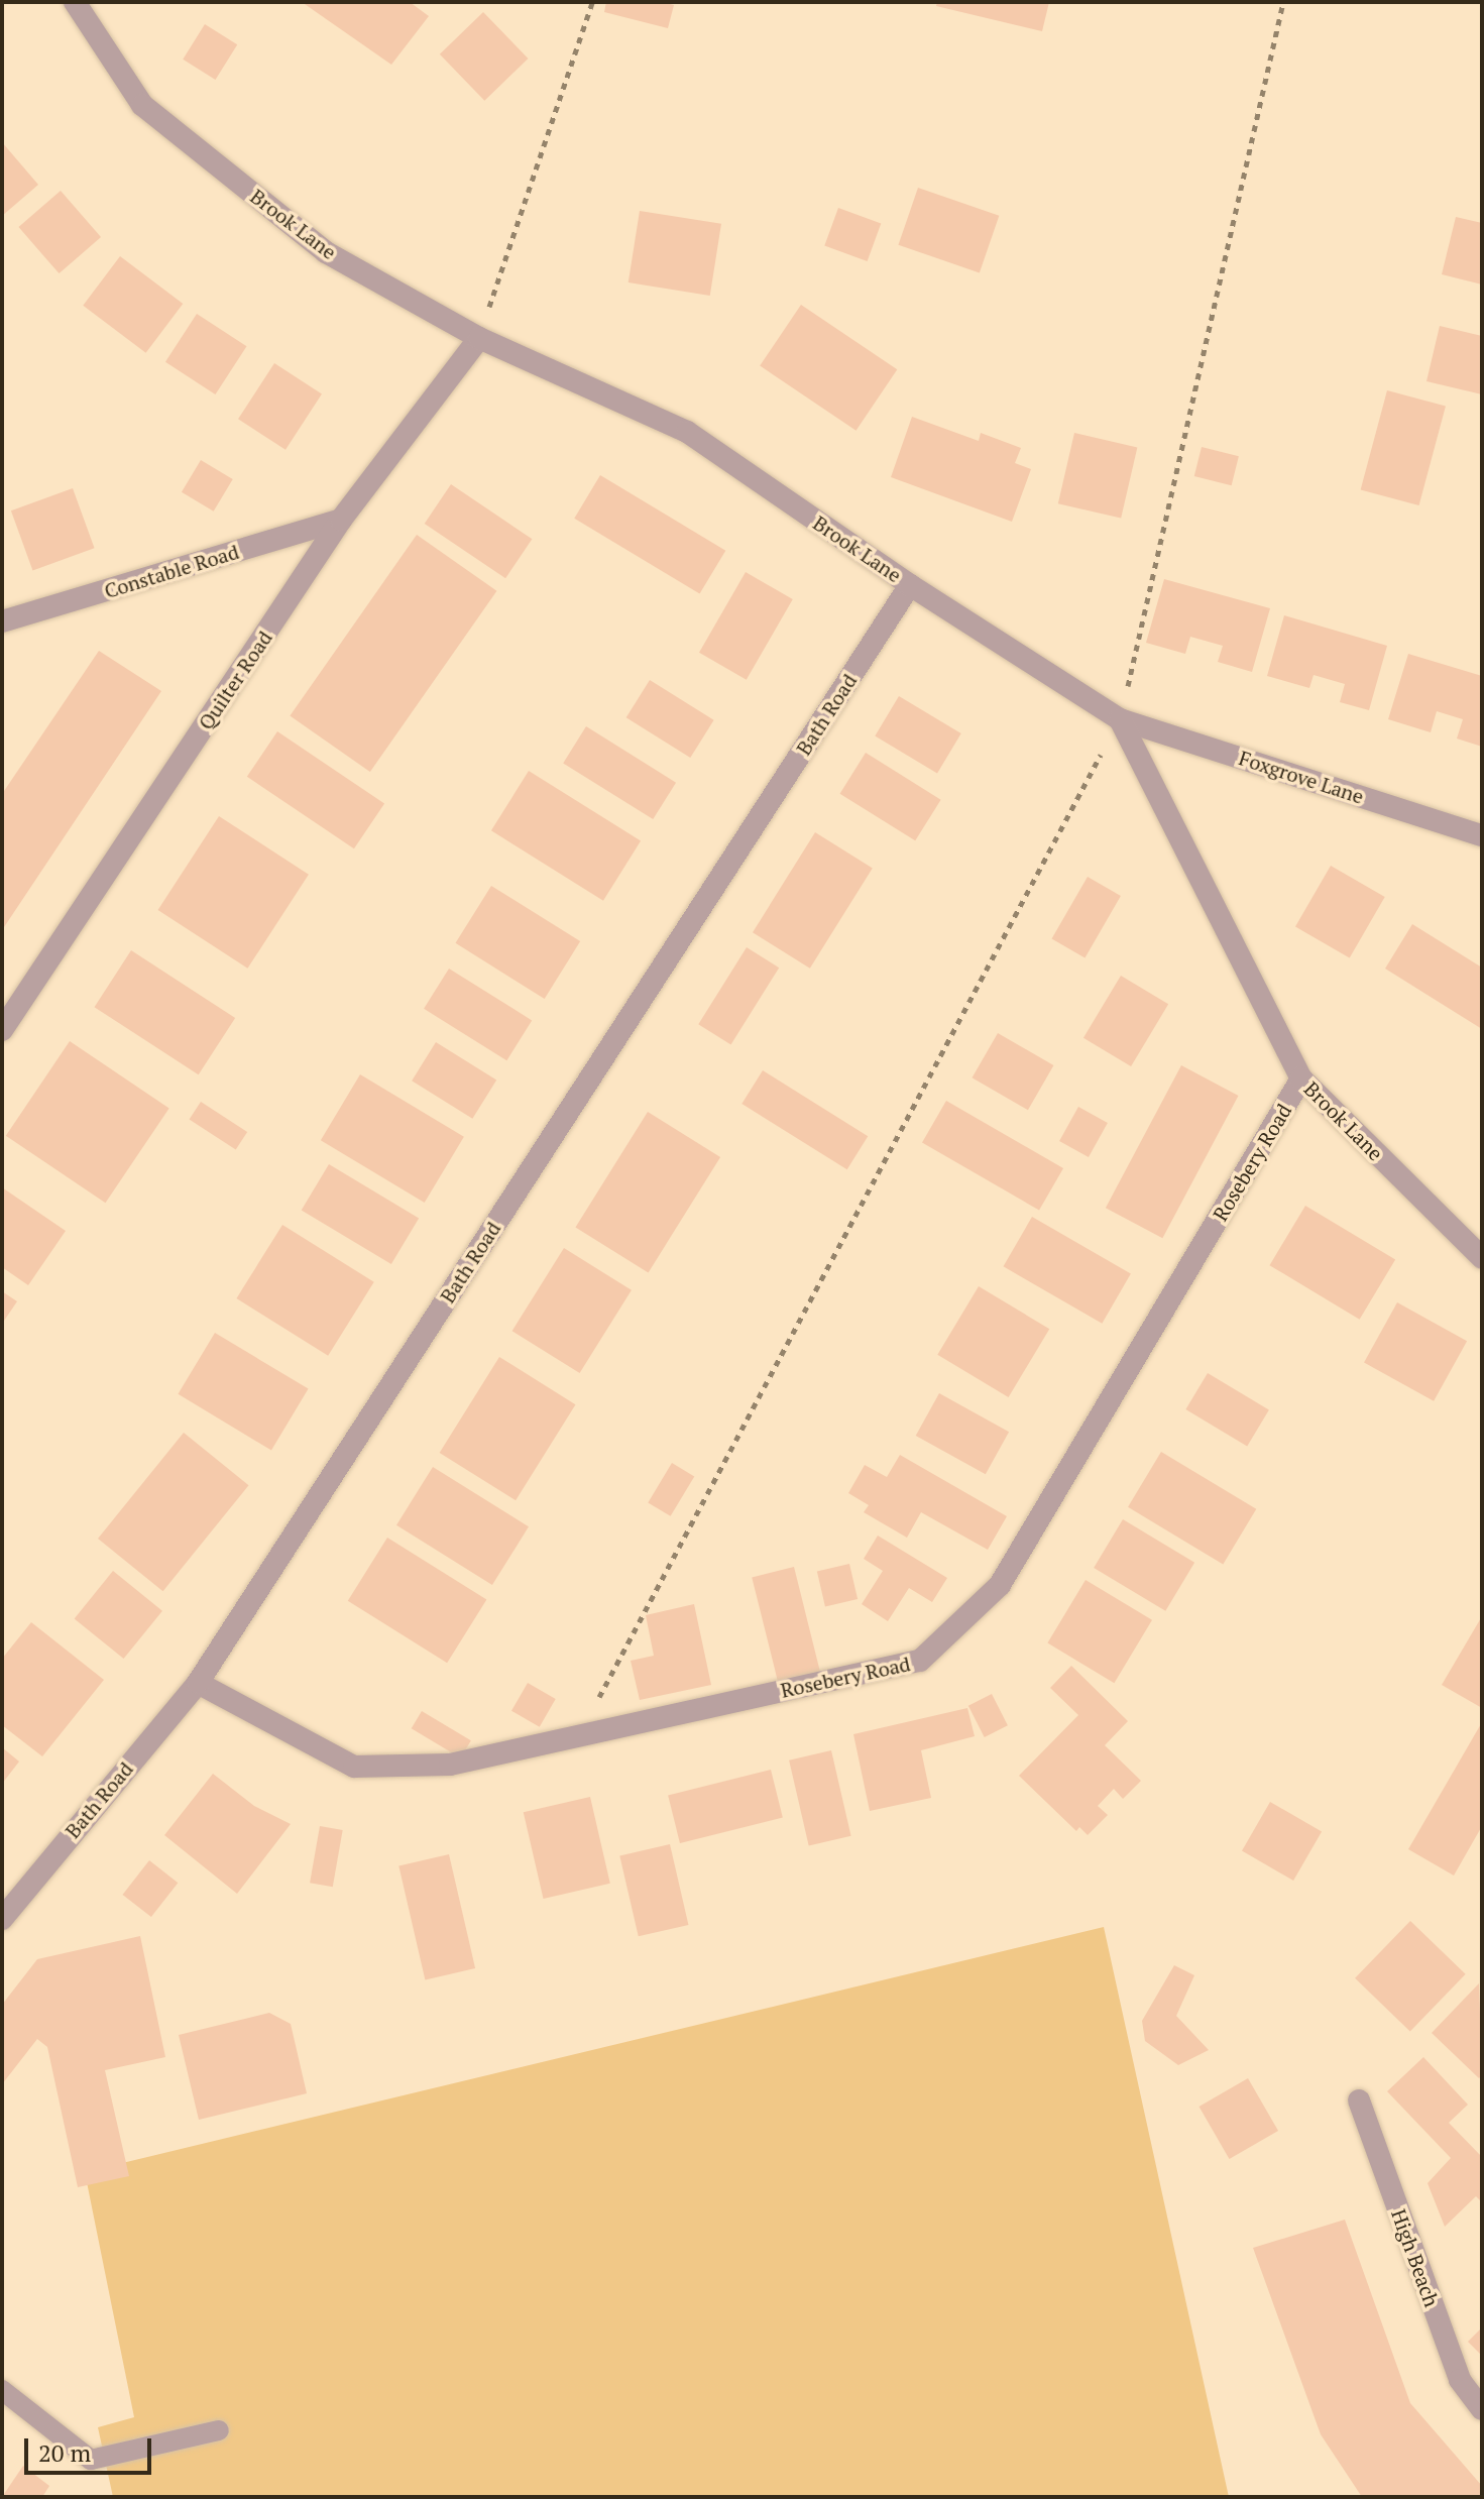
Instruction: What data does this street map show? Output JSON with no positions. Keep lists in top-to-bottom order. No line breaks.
{"streets":{"street":["Brook Lane","Constable Road","Quilter Road","Bath Road","Foxgrove Lane","Rosebery Road","High Beach"]},"crossings":[["Brook Lane","Quilter Road"],["Brook Lane","Bath Road"],["Brook Lane","Foxgrove Lane"],["Brook Lane","Rosebery Road"],["Constable Road","Quilter Road"],["Bath Road","Rosebery Road"]],"scale_bar":"20 m"}
